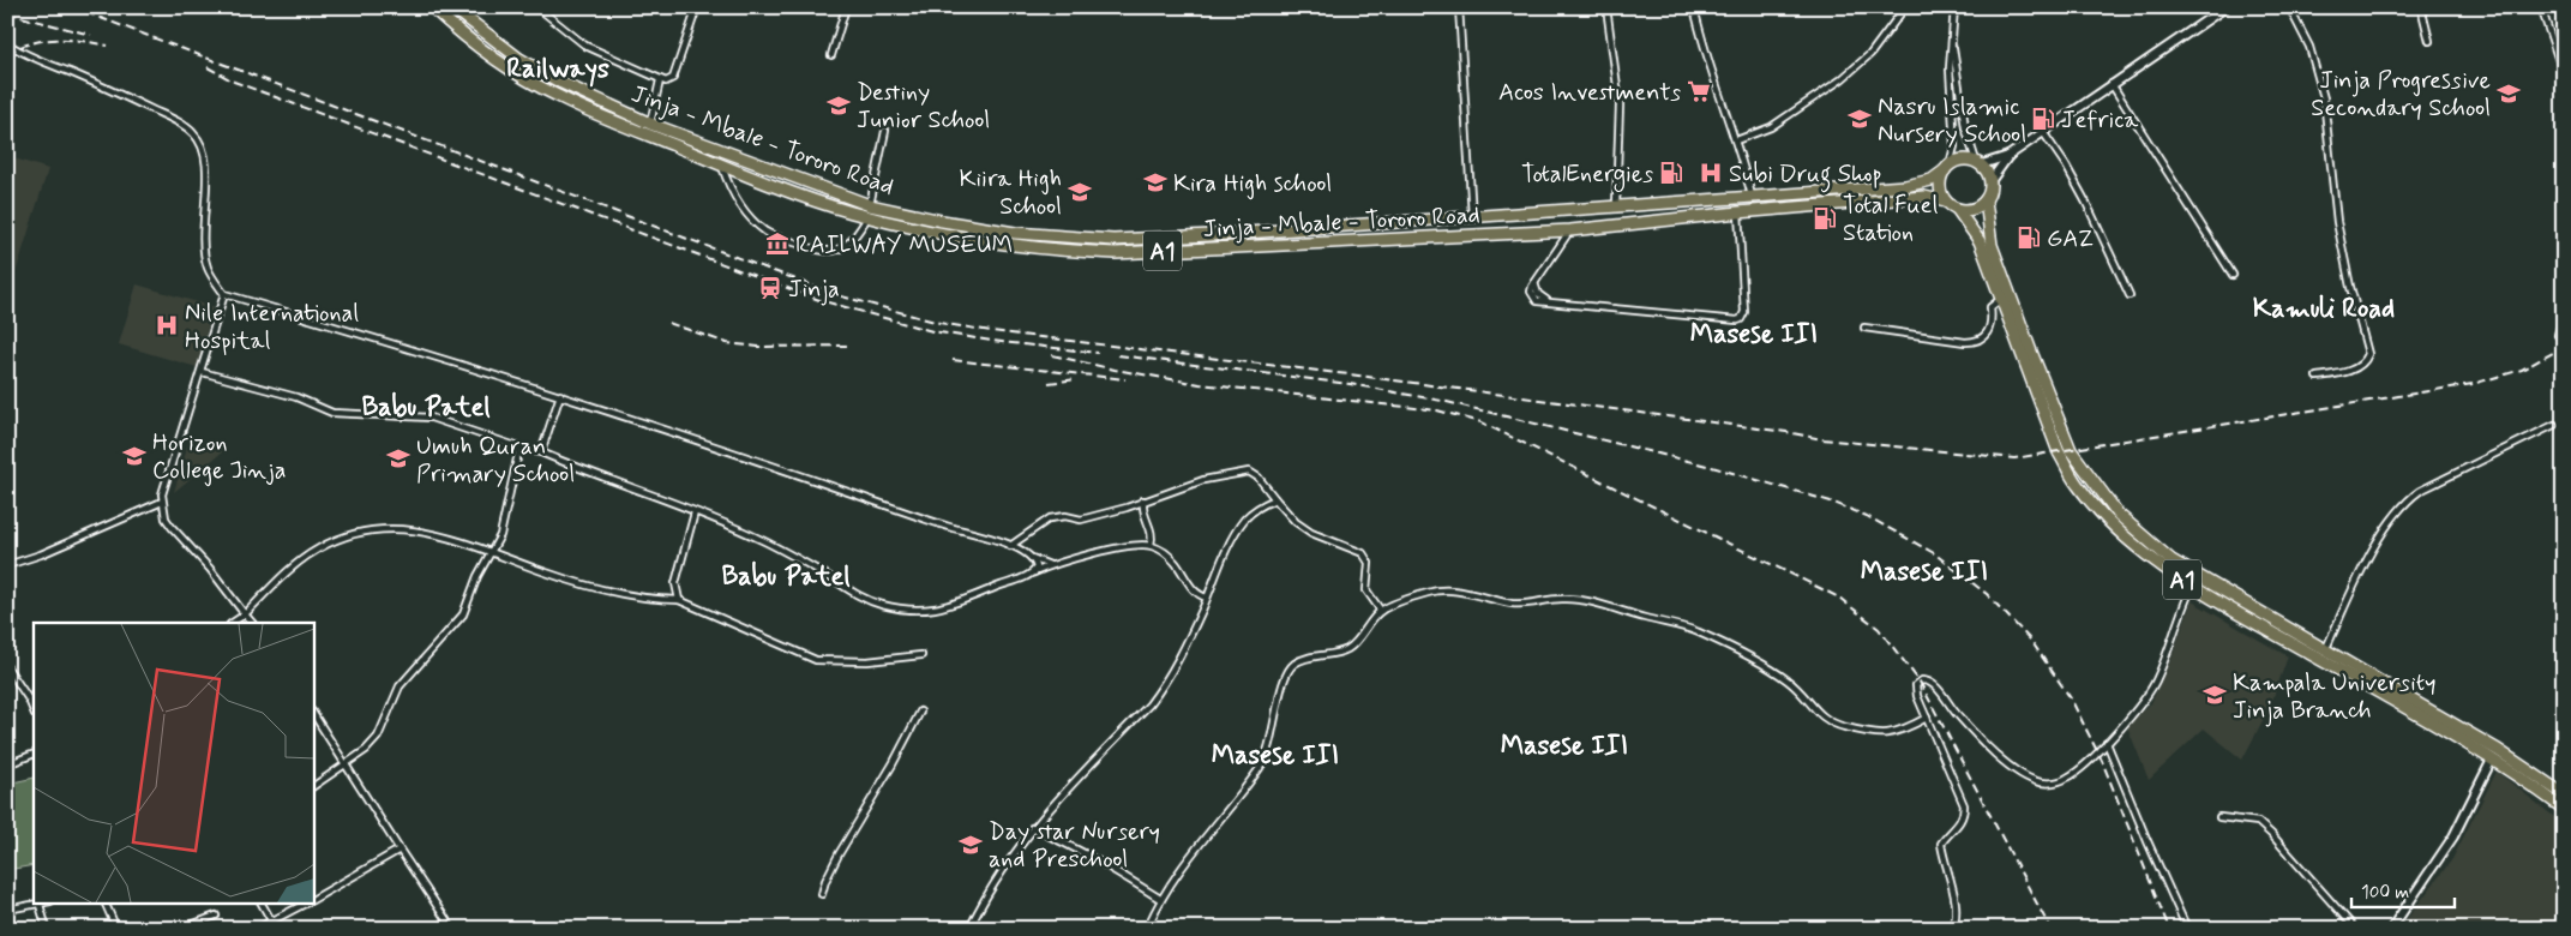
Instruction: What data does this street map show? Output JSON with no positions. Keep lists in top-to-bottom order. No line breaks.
{"streets":{"highway":["Jinja - Mbale - Tororo Road","A1"]},"crossings":[["Jinja - Mbale - Tororo Road","A1"]],"districts":["Railways","Kamuli Road","Masese III","Babu Patel","Masese III","Babu Patel","Masese III","Masese III"],"places":{"supermarket":["Acos Investments"],"school or university":["Jinja Progressive Secondary School","Destiny Junior School","Nasru Islamic Nursery School","Kira High school","Kiira High School","Horizon College Jinja","Umuh Quran Primary School","Kampala University Jinja Branch","Day star Nursery and Preschool"],"fuel station":["Jefrica","TotalEnergies","Total Fuel Station","GAZ"],"hospital":["Subi Drug Shop","Nile International Hospital"],"museum":["RAILWAY MUSEUM"],"station":["Jinja"]},"scale_bar":"100 m"}
